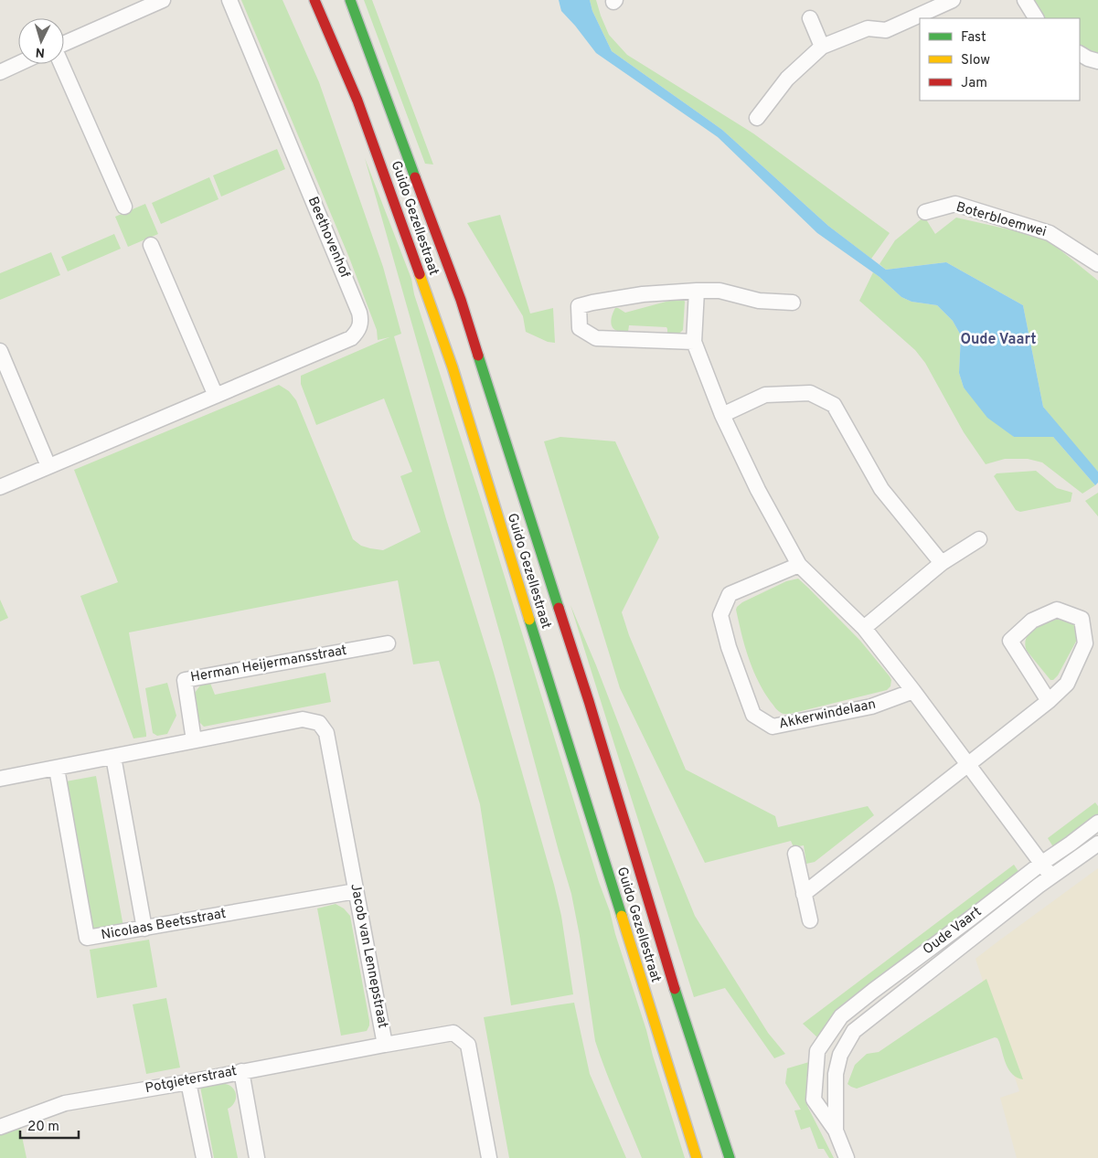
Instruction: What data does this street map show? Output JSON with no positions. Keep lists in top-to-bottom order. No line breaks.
{"streets":{"main road":["Guido Gezellestraat"],"street":["Boterbloemwei","Beethovenhof","Herman Heijermansstraat","Akkerwindelaan","Nicolaas Beetsstraat","Oude Vaart","Jacob van Lennepstraat","Potgieterstraat"]},"crossings":[["Herman Heijermansstraat","Jacob van Lennepstraat"],["Nicolaas Beetsstraat","Jacob van Lennepstraat"],["Jacob van Lennepstraat","Potgieterstraat"]],"districts":["Oude Vaart"],"legend":["Fast","Slow","Jam"],"scale_bar":"20 m","north":"bottom"}
